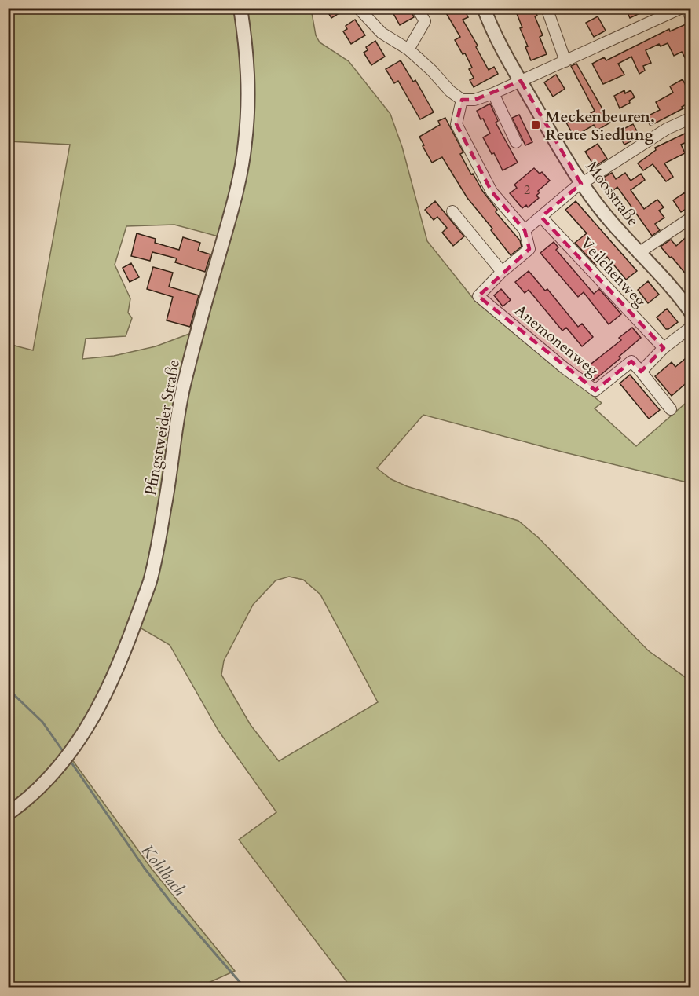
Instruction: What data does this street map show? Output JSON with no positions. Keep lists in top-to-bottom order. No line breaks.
{"streets":{"street":["Moosstraße","Veilchenweg","Anemonenweg","Pfingstweider Straße"]},"water":["Kohlbach"],"places":{"transit":["Meckenbeuren, Reute Siedlung"]},"house_numbers":["2"]}
